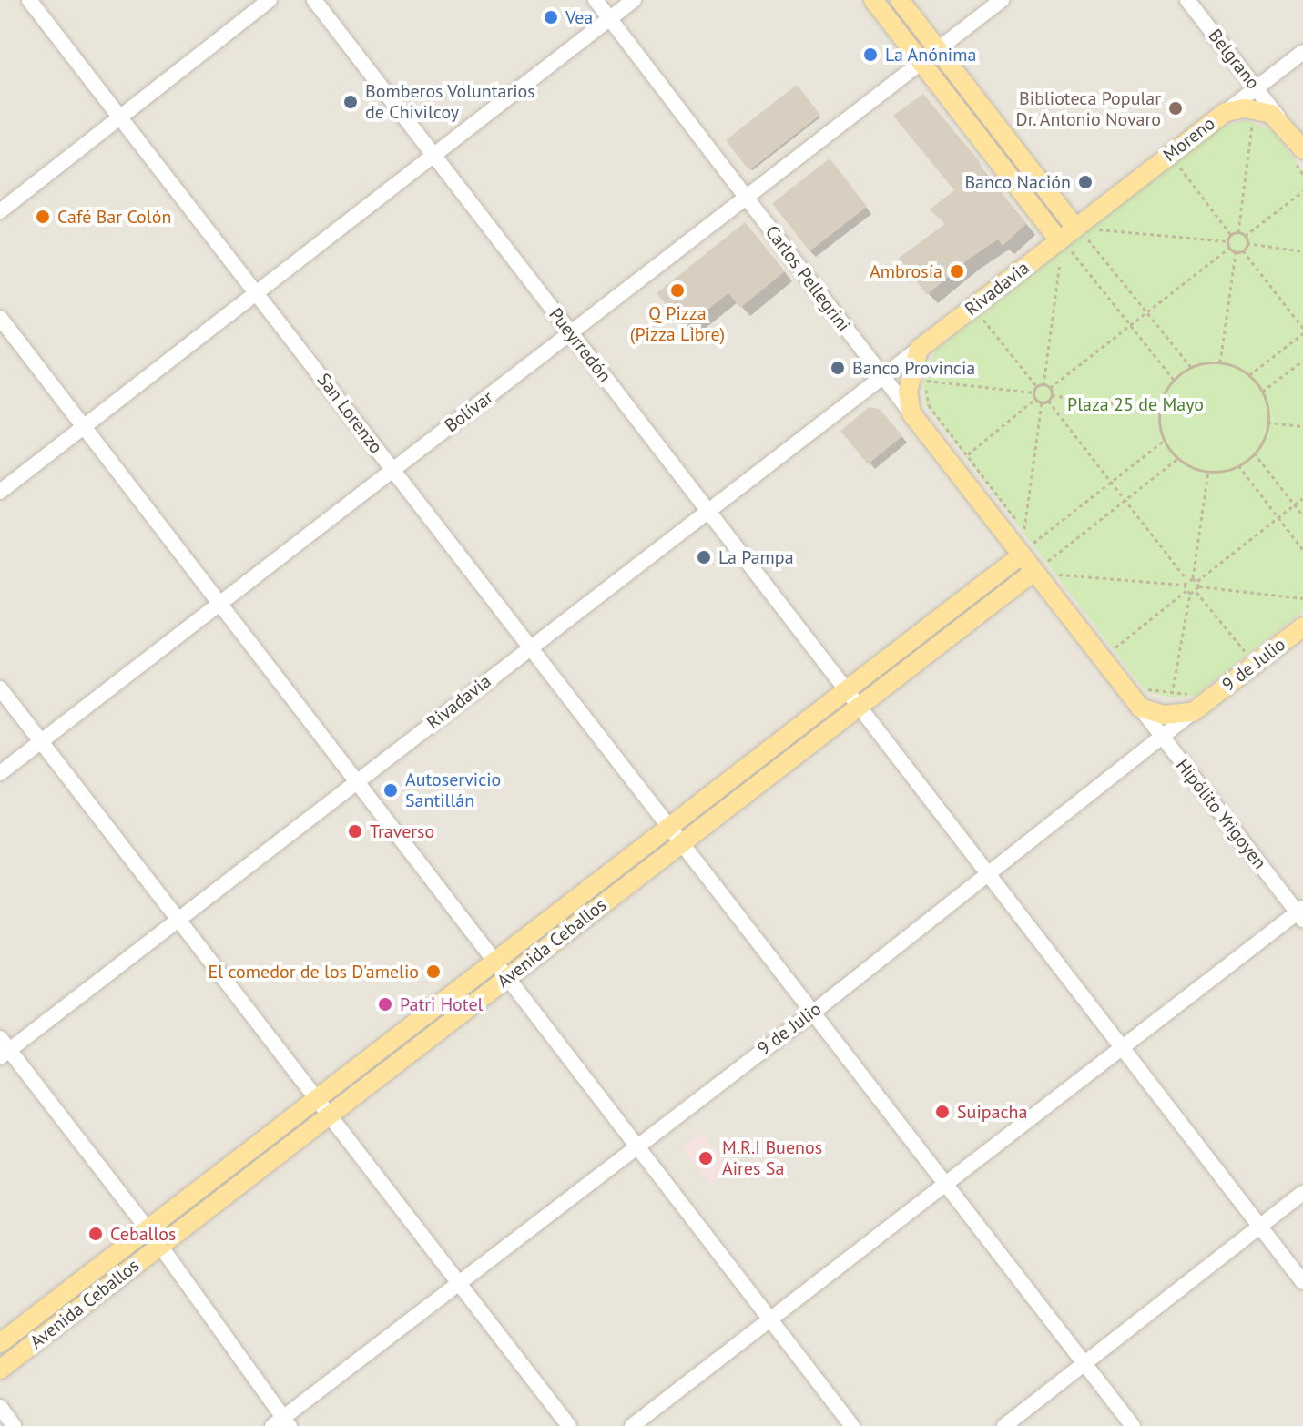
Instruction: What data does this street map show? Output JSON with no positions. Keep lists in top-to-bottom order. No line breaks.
{"streets":{"main road":["Belgrano","Moreno","Carlos Pellegrini","Rivadavia","9 de Julio","Hipólito Yrigoyen","Avenida Ceballos"],"street":["Pueyrredón","Bolívar","San Lorenzo"]},"crossings":[["Belgrano","Moreno"],["Moreno","Rivadavia"],["Carlos Pellegrini","Rivadavia"],["Carlos Pellegrini","Bolívar"],["Carlos Pellegrini","Hipólito Yrigoyen"],["Carlos Pellegrini","Avenida Ceballos"],["Rivadavia","Pueyrredón"],["Rivadavia","San Lorenzo"],["Pueyrredón","Bolívar"],["Pueyrredón","9 de Julio"],["Pueyrredón","Avenida Ceballos"],["Bolívar","San Lorenzo"],["San Lorenzo","Avenida Ceballos"],["9 de Julio","Hipólito Yrigoyen"],["Hipólito Yrigoyen","Avenida Ceballos"]],"parks":["Plaza 25 de Mayo"],"places":["Vea","La Anónima","Bomberos Voluntarios de Chivilcoy","Biblioteca Popular Dr. Antonio Novaro","Banco Nación","Café Bar Colón","Ambrosía","Q Pizza (Pizza Libre)","Banco Provincia","La Pampa","Autoservicio Santillán","Traverso","El comedor de los D'amelio","Patri Hotel","Suipacha","M.R.I Buenos Aires Sa","Ceballos"]}
